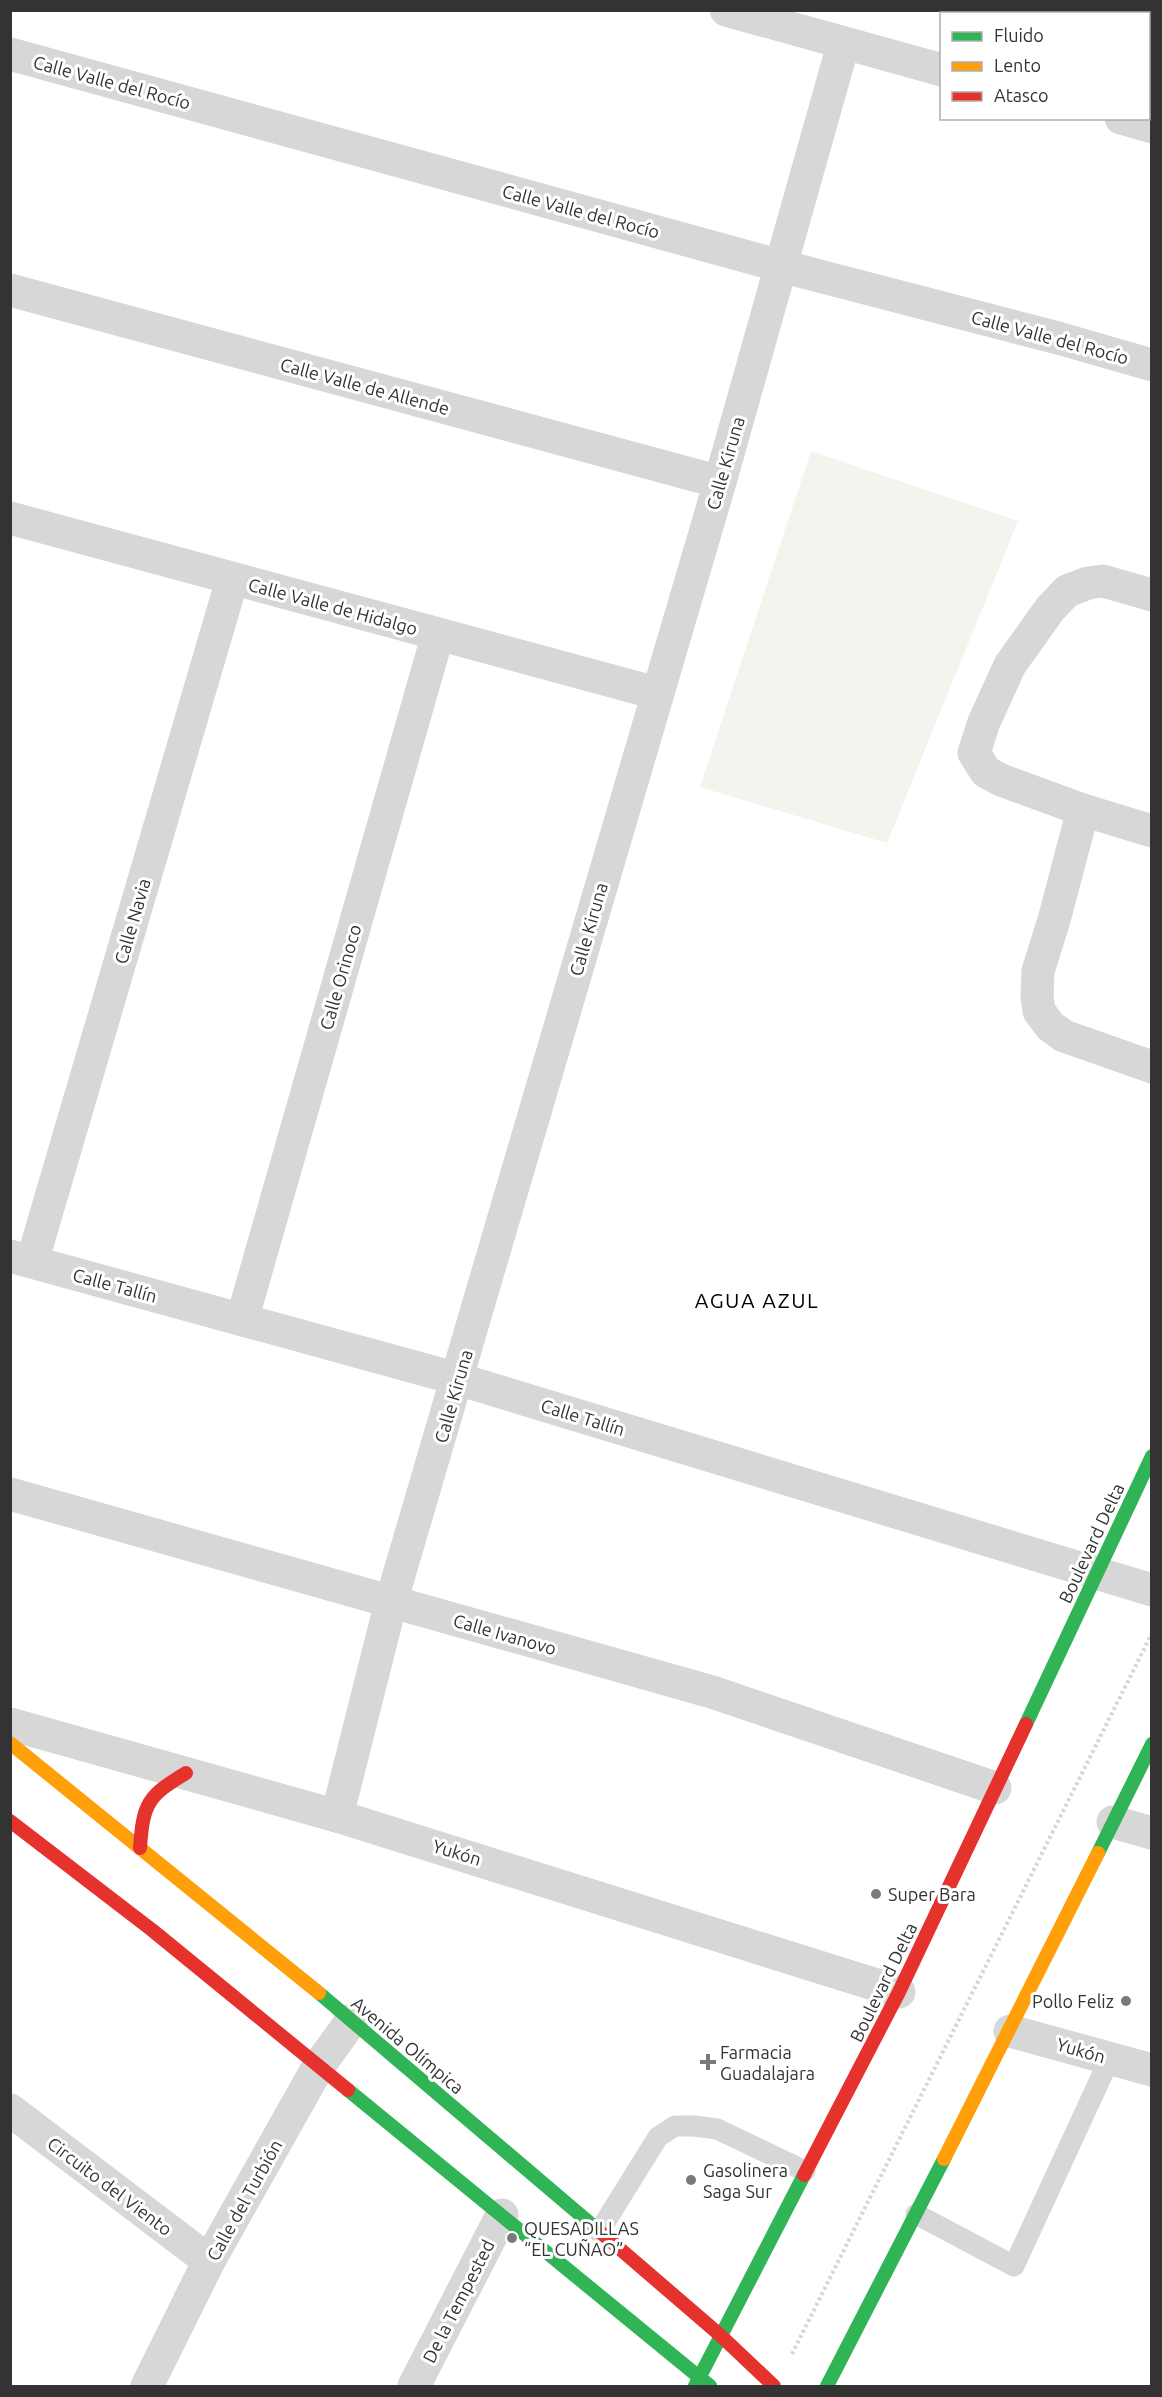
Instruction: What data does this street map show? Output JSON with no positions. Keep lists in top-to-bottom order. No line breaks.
{"streets":{"street":["Calle Valle del Rocío","Calle Valle de Allende","Calle Kiruna","Calle Valle de Hidalgo","Calle Navia","Calle Orinoco","Calle Tallín","Boulevard Delta","Calle Ivanovo","Yukón","Avenida Olímpica","Circuito del Viento","Calle del Turbión","De la Tempested"]},"crossings":[["Calle Valle del Rocío","Calle Kiruna"],["Calle Valle de Allende","Calle Kiruna"],["Calle Kiruna","Calle Valle de Hidalgo"],["Calle Kiruna","Calle Tallín"],["Calle Kiruna","Calle Ivanovo"],["Calle Kiruna","Yukón"],["Calle Valle de Hidalgo","Calle Navia"],["Calle Valle de Hidalgo","Calle Orinoco"],["Calle Navia","Calle Tallín"],["Calle Orinoco","Calle Tallín"],["Calle Tallín","Boulevard Delta"],["Boulevard Delta","Calle Ivanovo"],["Boulevard Delta","Yukón"],["Boulevard Delta","Avenida Olímpica"],["Avenida Olímpica","Calle del Turbión"],["Circuito del Viento","Calle del Turbión"]],"districts":["AGUA AZUL"],"places":{"other":["Super Bara","Pollo Feliz","Gasolinera Saga Sur","QUESADILLAS “EL CUÑAO”"],"health":["Farmacia Guadalajara"]},"legend":["Fluido","Lento","Atasco"]}
